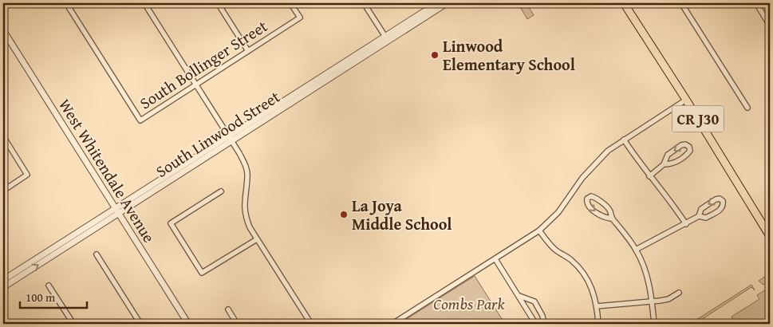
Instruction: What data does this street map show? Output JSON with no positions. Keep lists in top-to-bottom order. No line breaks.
{"streets":{"main road":["CR J30"],"street":["South Bollinger Street","South Linwood Street","West Whitendale Avenue"]},"crossings":[["South Linwood Street","West Whitendale Avenue"]],"parks":["Combs Park"],"places":["Linwood Elementary School","La Joya Middle School"],"scale_bar":"100 m"}
